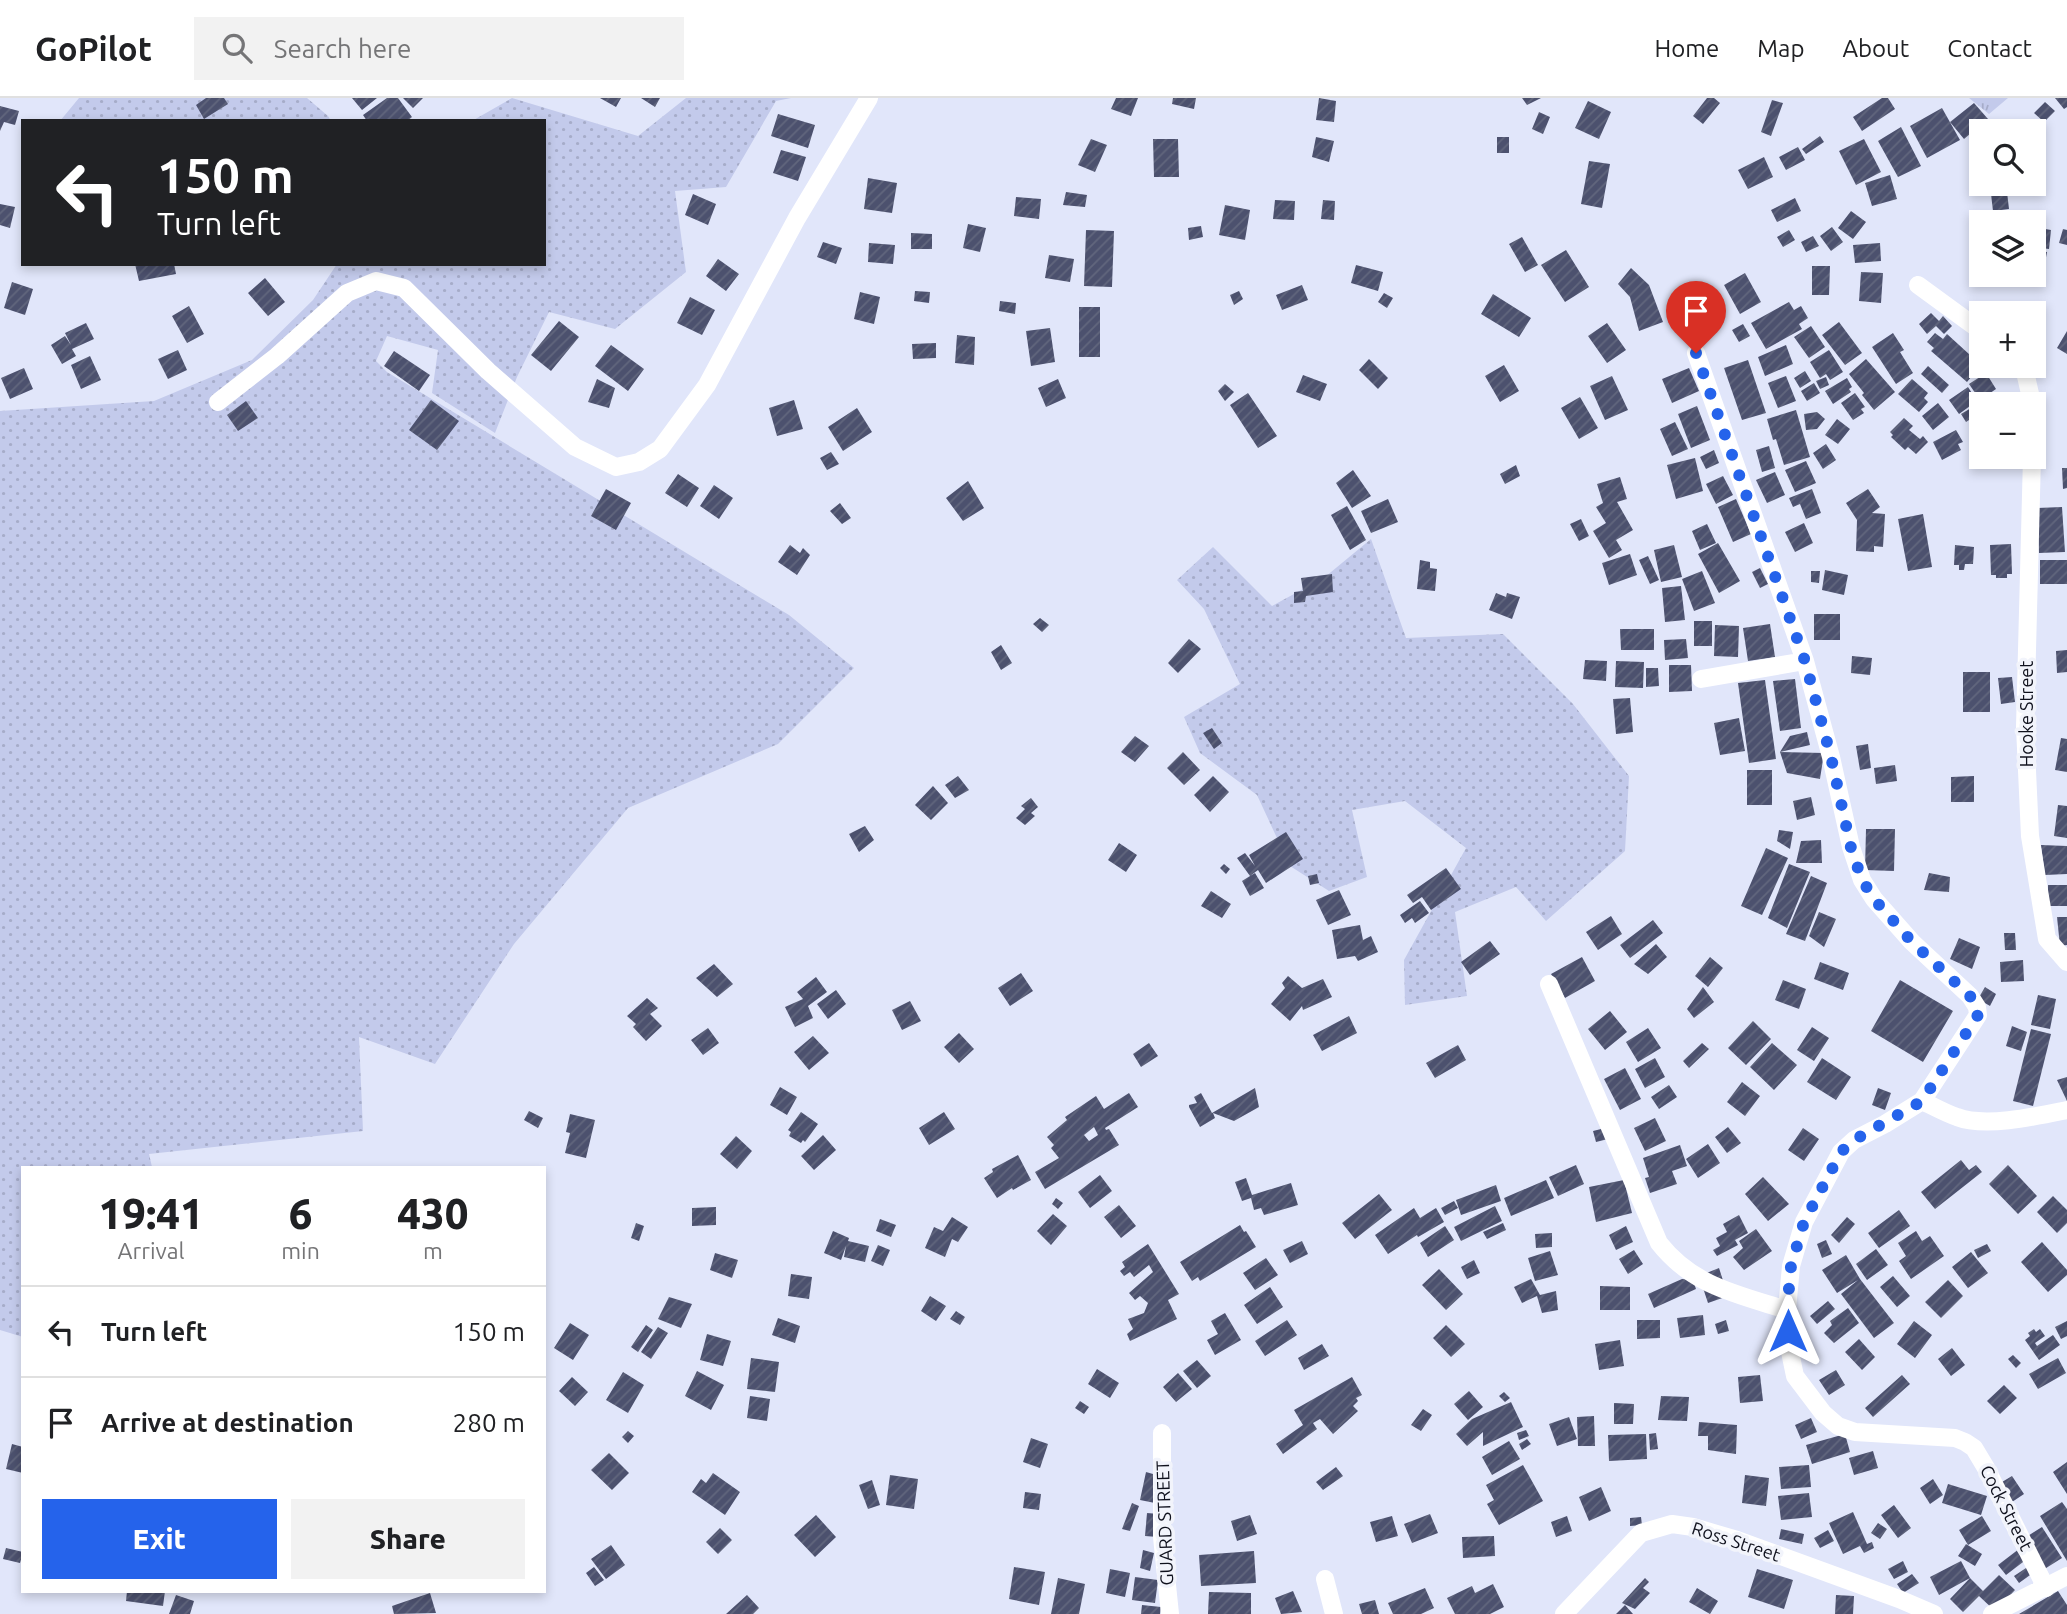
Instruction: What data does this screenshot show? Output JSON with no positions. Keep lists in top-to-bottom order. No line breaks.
{"streets":{"street":["Hooke Street","Cock Street","GUARD STREET","Ross Street"]},"page":{"header":"GoPilot","search":"Search here","nav":["Home","Map","About","Contact"],"map_buttons":["+","−"],"turn":["150 m","Turn left"],"eta":["19:41","Arrival","6","min","430","m"],"list":[{"name":"Turn left","value":"150 m"},{"name":"Arrive at destination","value":"280 m"}],"buttons":["Exit","Share"]}}
